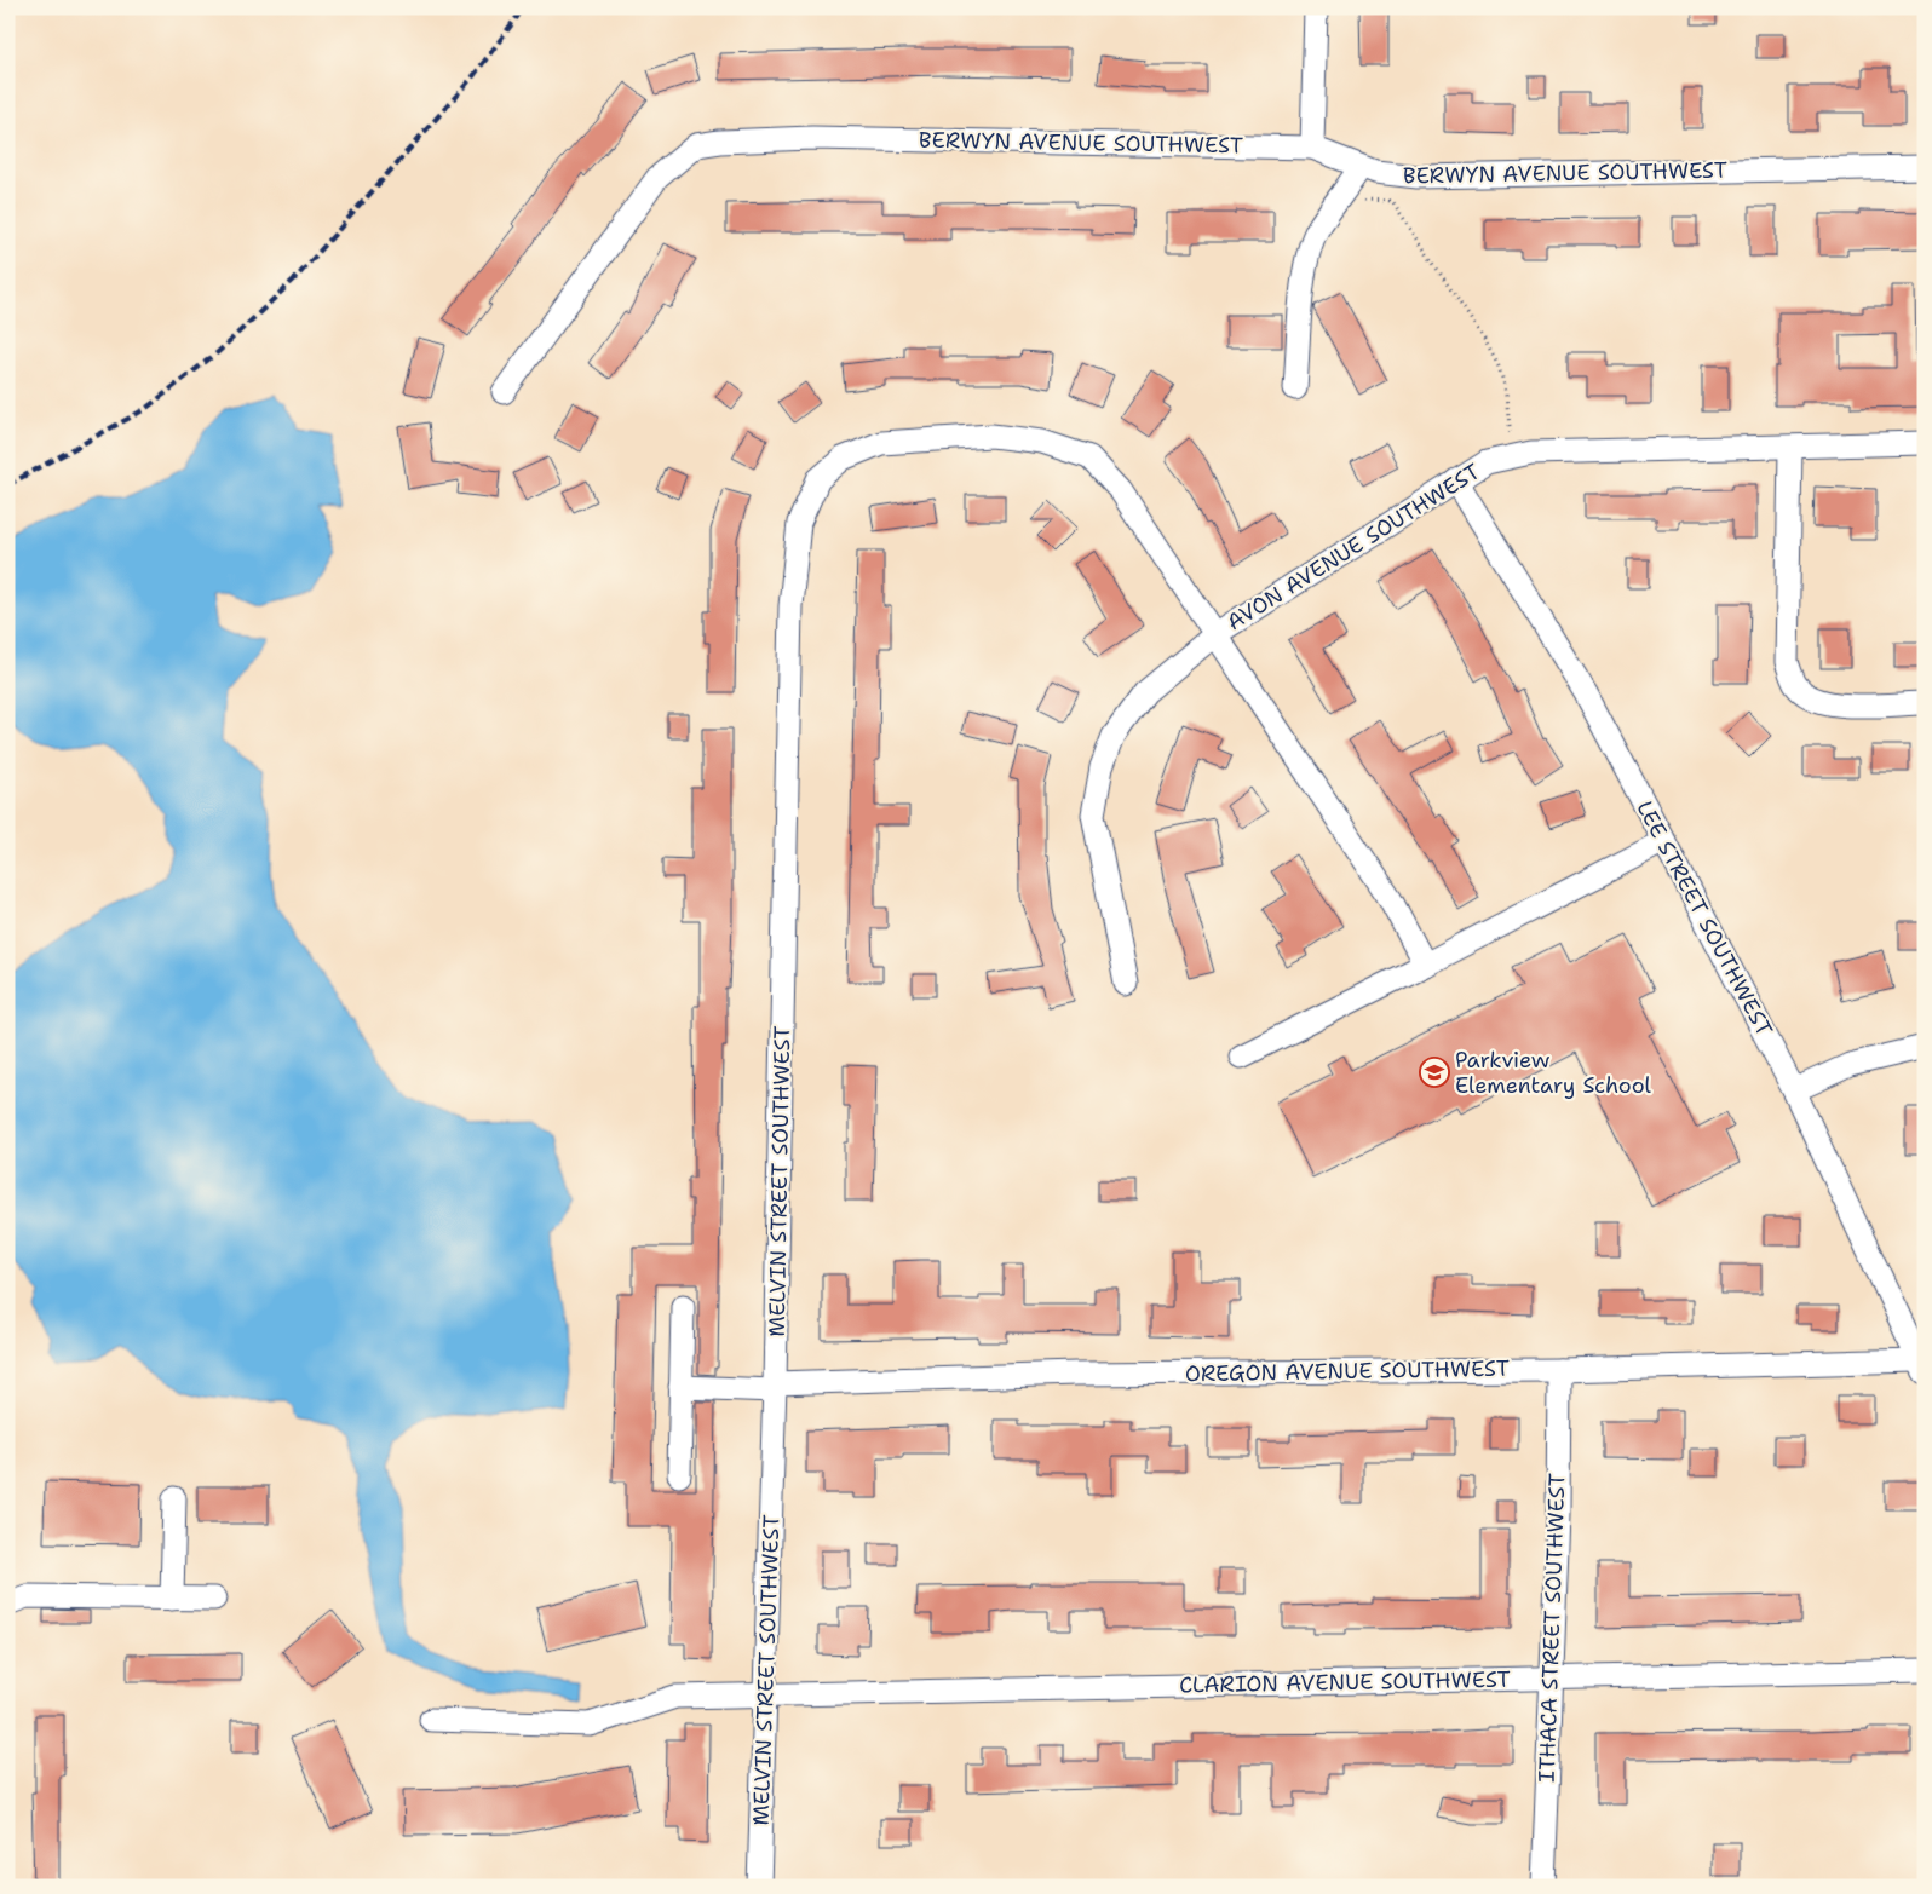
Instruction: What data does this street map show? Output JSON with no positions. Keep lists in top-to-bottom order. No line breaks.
{"streets":{"street":["BERWYN AVENUE SOUTHWEST","AVON AVENUE SOUTHWEST","LEE STREET SOUTHWEST","MELVIN STREET SOUTHWEST","OREGON AVENUE SOUTHWEST","ITHACA STREET SOUTHWEST","CLARION AVENUE SOUTHWEST"]},"crossings":[["AVON AVENUE SOUTHWEST","LEE STREET SOUTHWEST"],["AVON AVENUE SOUTHWEST","MELVIN STREET SOUTHWEST"],["LEE STREET SOUTHWEST","OREGON AVENUE SOUTHWEST"],["MELVIN STREET SOUTHWEST","OREGON AVENUE SOUTHWEST"],["MELVIN STREET SOUTHWEST","CLARION AVENUE SOUTHWEST"],["OREGON AVENUE SOUTHWEST","ITHACA STREET SOUTHWEST"],["ITHACA STREET SOUTHWEST","CLARION AVENUE SOUTHWEST"]],"places":{"school or university":["Parkview Elementary School"]}}
